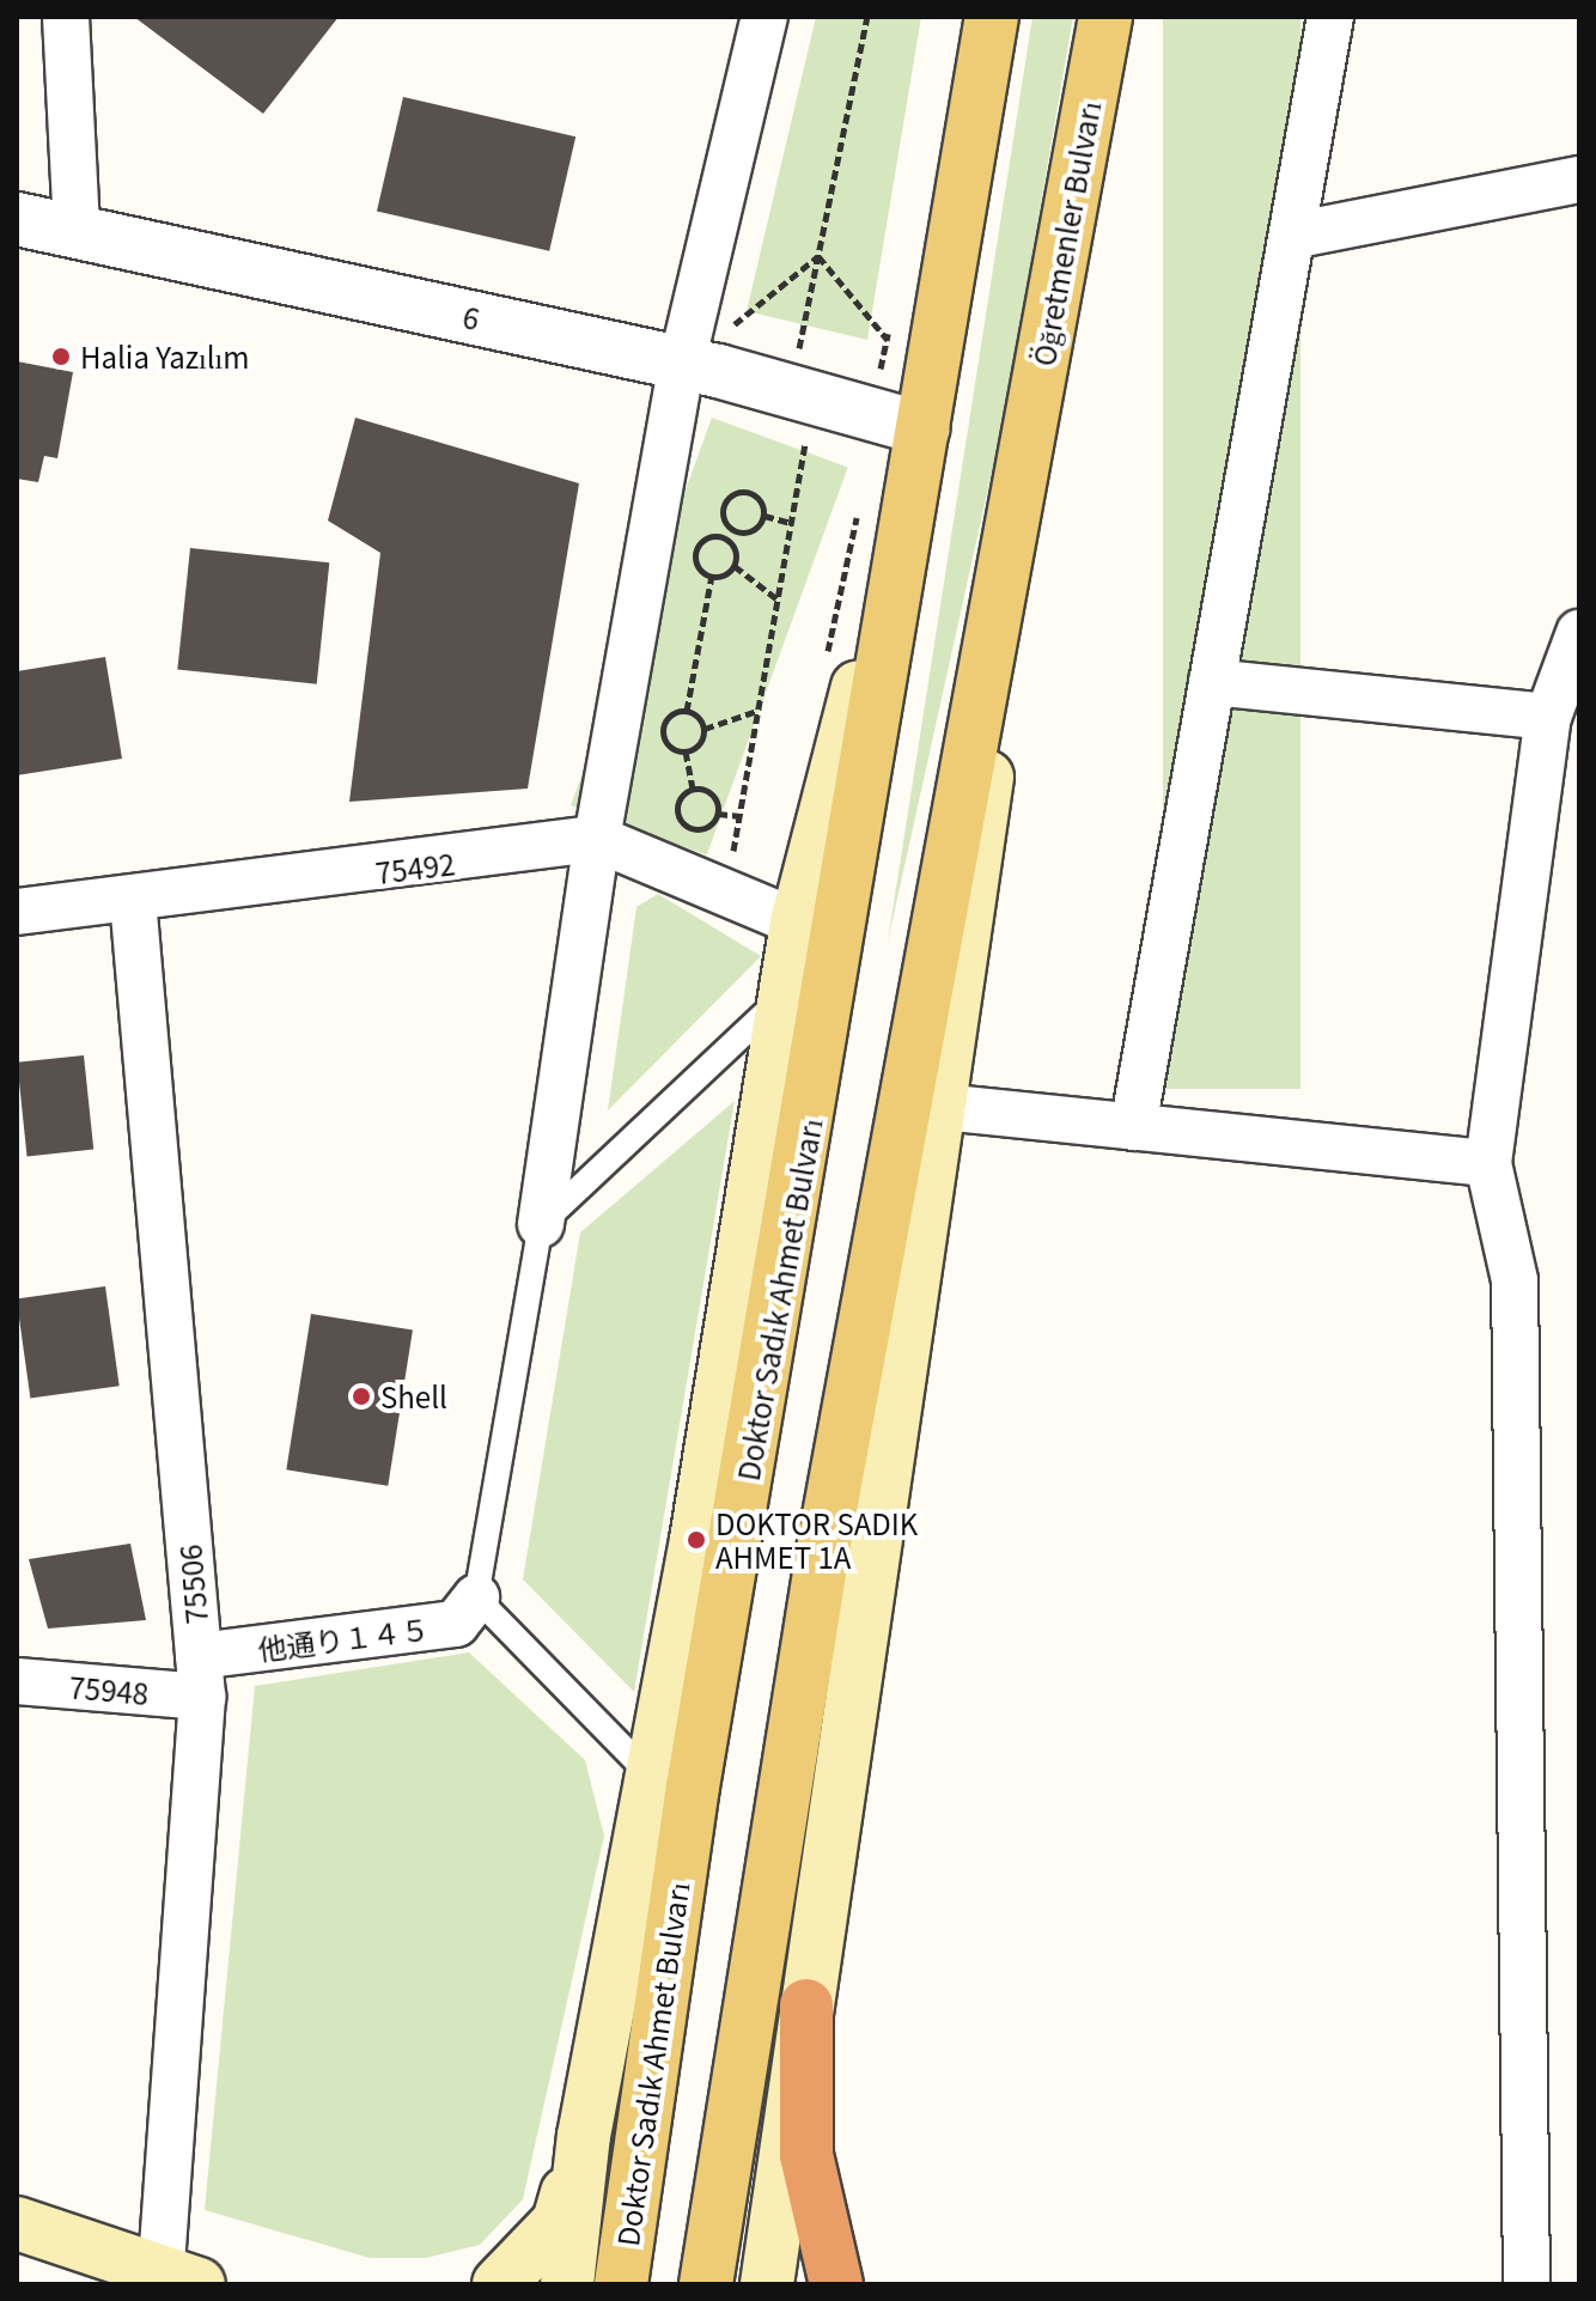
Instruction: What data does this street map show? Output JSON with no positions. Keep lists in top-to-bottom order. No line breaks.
{"streets":{"main road":["Öğretmenler Bulvarı","Doktor Sadık Ahmet Bulvarı"],"street":["6","75492","75506","他通り１４５","75948"]},"crossings":[["6","Doktor Sadık Ahmet Bulvarı"],["75492","75506"],["75506","他通り１４５"],["75506","75948"],["他通り１４５","75948"]],"places":["Halia Yazılım","Shell","DOKTOR SADIK AHMET 1A"]}
